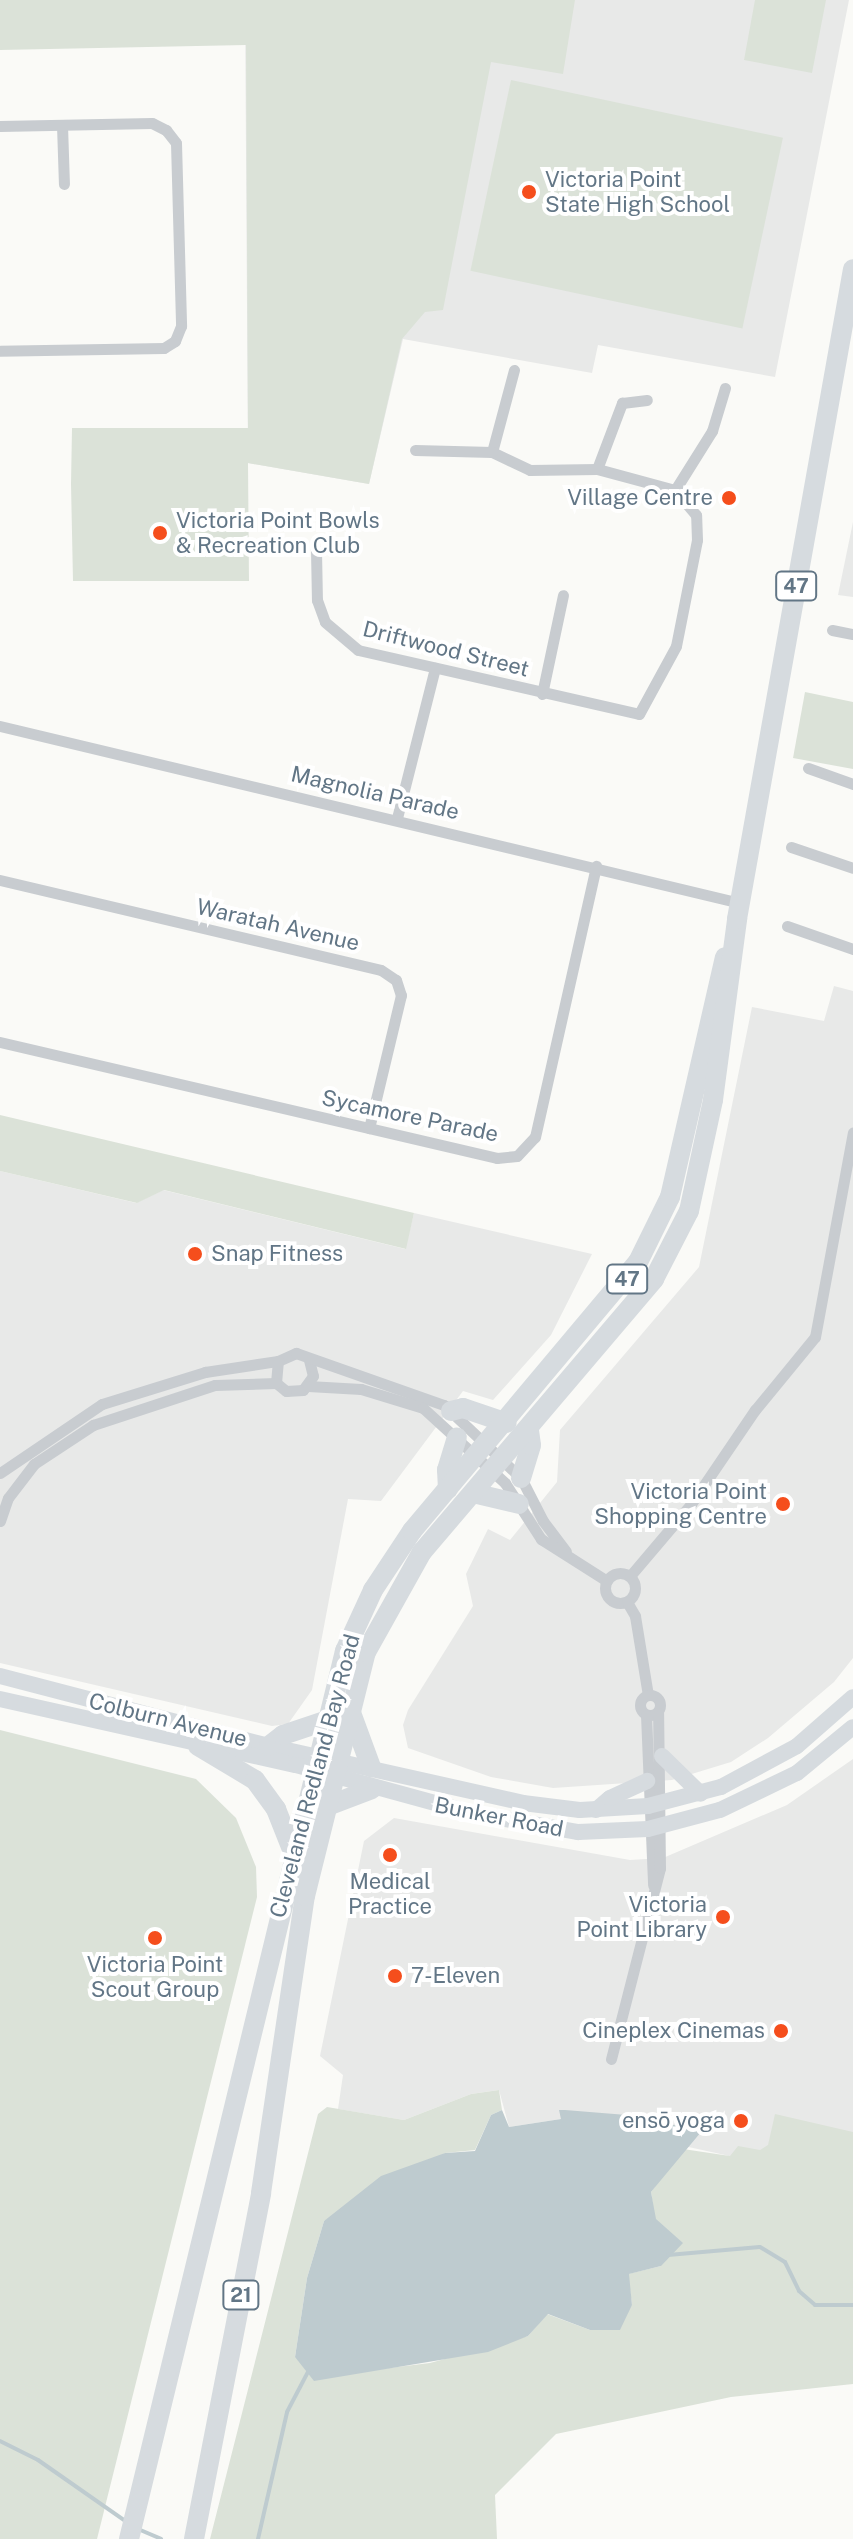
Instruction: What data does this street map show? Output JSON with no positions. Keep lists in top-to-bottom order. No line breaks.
{"streets":{"highway":["47","Cleveland Redland Bay Road","21"],"main road":["Colburn Avenue","Bunker Road"],"street":["Driftwood Street","Magnolia Parade","Waratah Avenue","Sycamore Parade"]},"crossings":[["Magnolia Parade","Sycamore Parade"],["Magnolia Parade","Cleveland Redland Bay Road"],["Waratah Avenue","Sycamore Parade"],["Colburn Avenue","Cleveland Redland Bay Road"],["Colburn Avenue","Bunker Road"],["Cleveland Redland Bay Road","Bunker Road"]],"places":["Victoria Point State High School","Village Centre","Victoria Point Bowls & Recreation Club","Snap Fitness","Victoria Point Shopping Centre","Medical Practice","Victoria Point Library","Victoria Point Scout Group","7-Eleven","Cineplex Cinemas","ensō yoga"]}
